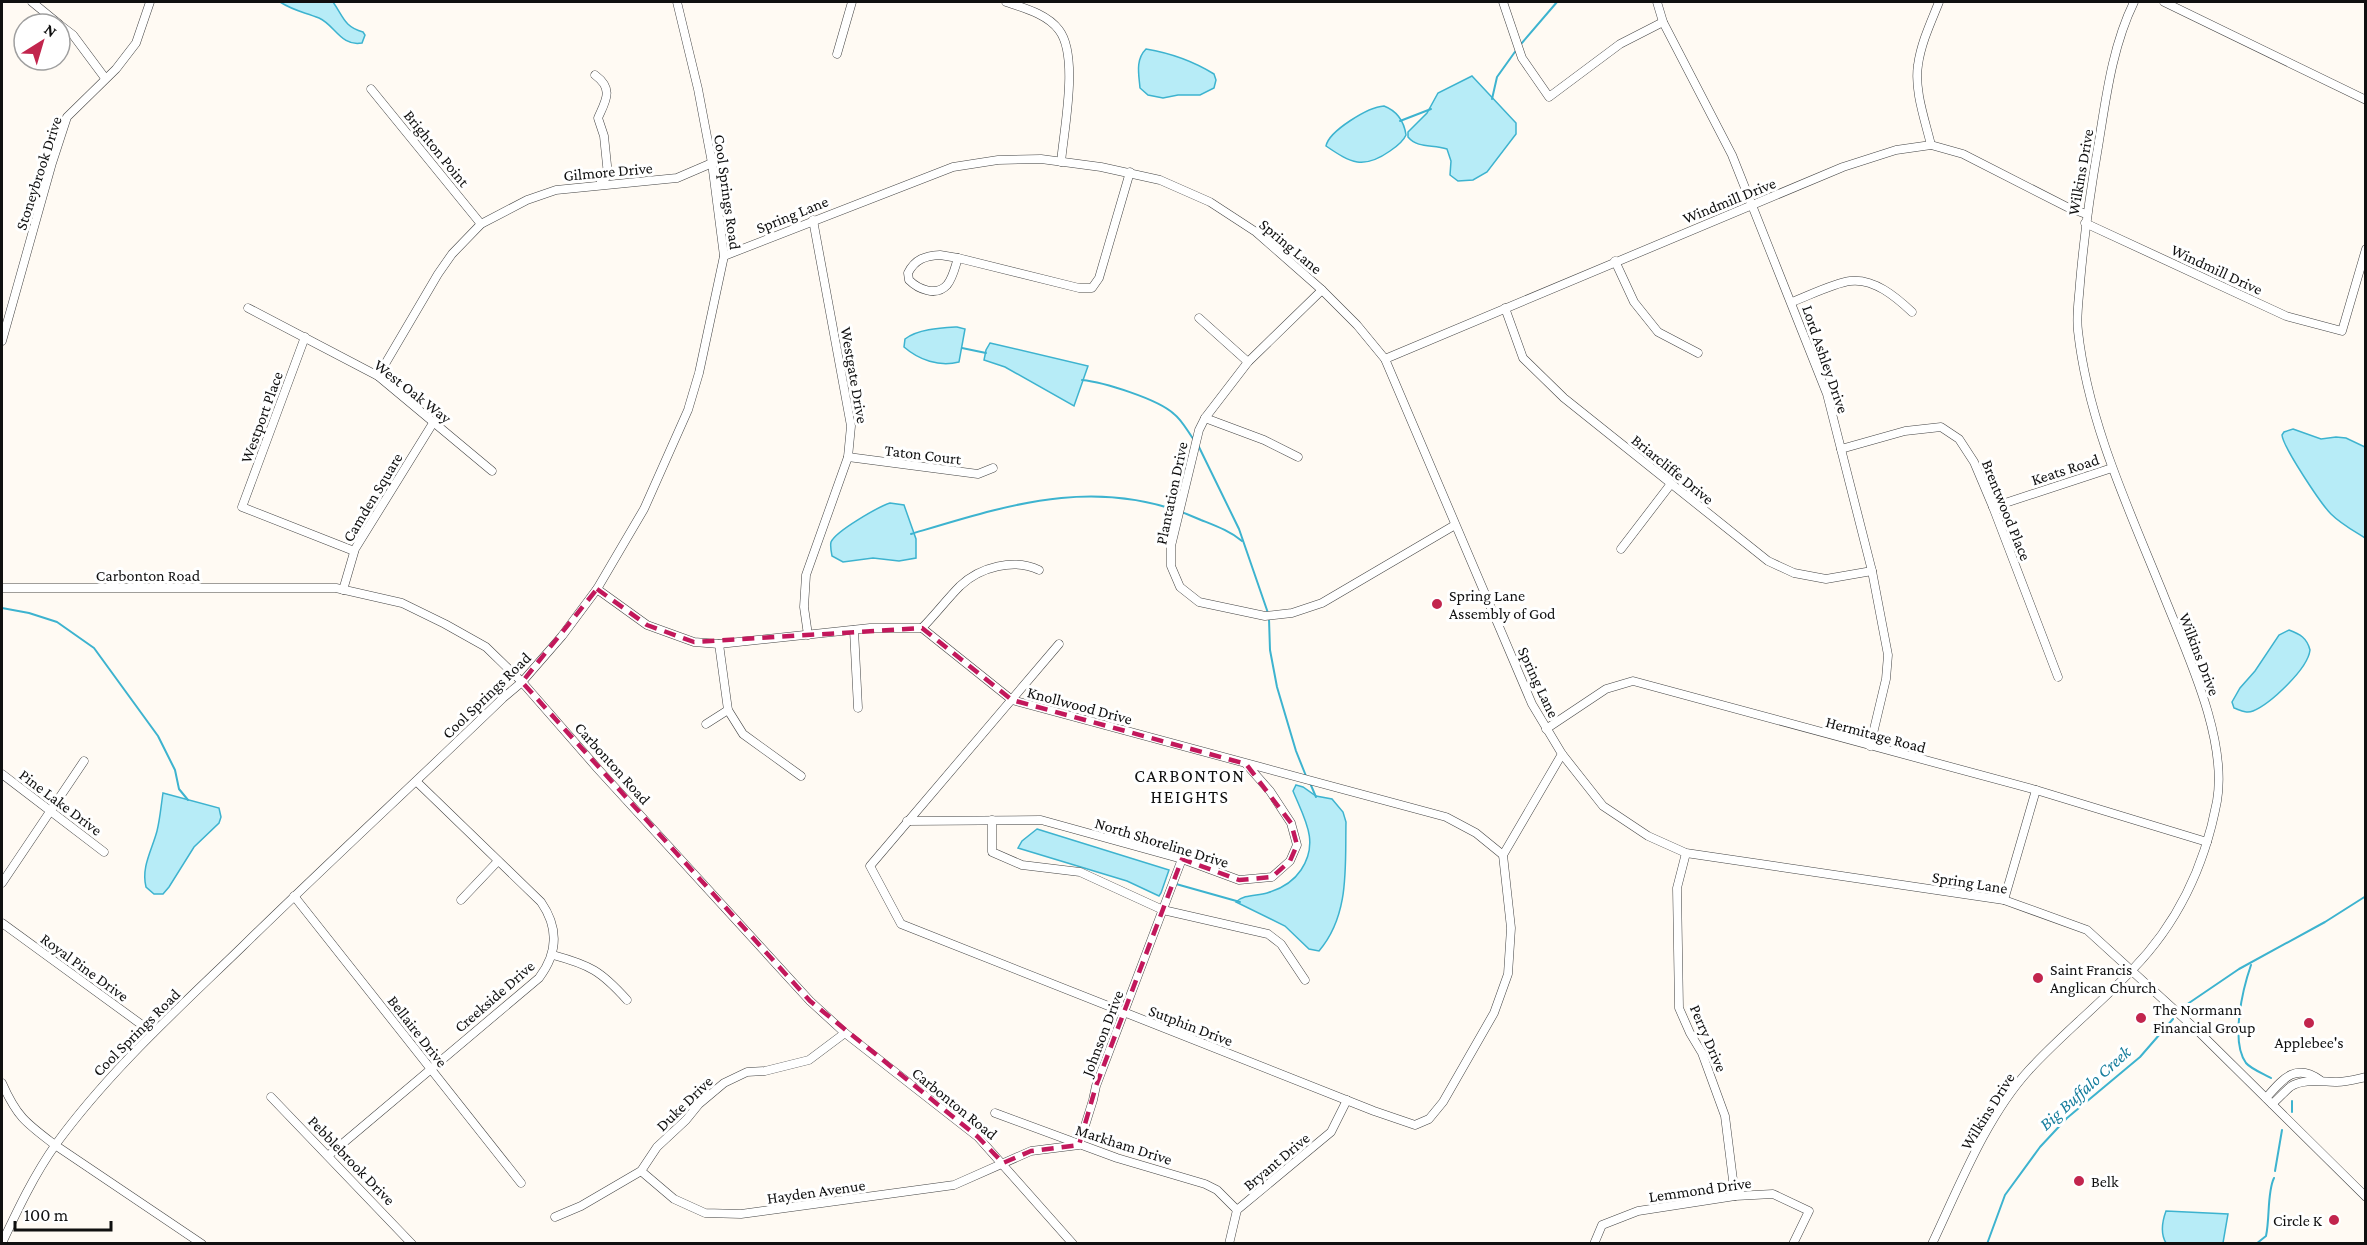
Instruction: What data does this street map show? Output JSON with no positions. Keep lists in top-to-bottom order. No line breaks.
{"streets":{"street":["Brighton Point","Gilmore Drive","Wilkins Drive","Stoneybrook Drive","Cool Springs Road","Windmill Drive","Spring Lane","Lord Ashley Drive","Westgate Drive","West Oak Way","Westport Place","Taton Court","Briarcliffe Drive","Keats Road","Plantation Drive","Camden Square","Brentwood Place","Carbonton Road","Knollwood Drive","Hermitage Road","Pine Lake Drive","North Shoreline Drive","Royal Pine Drive","Creekside Drive","Sutphin Drive","Bellaire Drive","Johnson Drive","Perry Drive","Duke Drive","Markham Drive","Pebblebrook Drive","Bryant Drive","Lemmond Drive","Hayden Avenue"]},"crossings":[["Brighton Point","Gilmore Drive"],["Gilmore Drive","Cool Springs Road"],["Gilmore Drive","West Oak Way"],["Wilkins Drive","Windmill Drive"],["Wilkins Drive","Spring Lane"],["Wilkins Drive","Keats Road"],["Wilkins Drive","Hermitage Road"],["Cool Springs Road","Spring Lane"],["Cool Springs Road","Carbonton Road"],["Cool Springs Road","Royal Pine Drive"],["Cool Springs Road","Creekside Drive"],["Cool Springs Road","Bellaire Drive"],["Windmill Drive","Spring Lane"],["Windmill Drive","Lord Ashley Drive"],["Windmill Drive","Briarcliffe Drive"],["Spring Lane","Westgate Drive"],["Spring Lane","Plantation Drive"],["Spring Lane","Hermitage Road"],["Spring Lane","Perry Drive"],["Lord Ashley Drive","Briarcliffe Drive"],["Lord Ashley Drive","Brentwood Place"],["Lord Ashley Drive","Hermitage Road"],["Westgate Drive","Taton Court"],["West Oak Way","Westport Place"],["West Oak Way","Camden Square"],["Westport Place","Camden Square"],["Keats Road","Brentwood Place"],["Camden Square","Carbonton Road"],["Carbonton Road","Duke Drive"],["Carbonton Road","Hayden Avenue"],["Knollwood Drive","North Shoreline Drive"],["Knollwood Drive","Sutphin Drive"],["North Shoreline Drive","Sutphin Drive"],["North Shoreline Drive","Johnson Drive"],["Creekside Drive","Bellaire Drive"],["Creekside Drive","Pebblebrook Drive"],["Sutphin Drive","Johnson Drive"],["Sutphin Drive","Bryant Drive"],["Johnson Drive","Markham Drive"],["Perry Drive","Lemmond Drive"],["Duke Drive","Hayden Avenue"],["Markham Drive","Bryant Drive"]],"districts":["CARBONTON HEIGHTS"],"water":["Big Buffalo Creek"],"places":["Spring Lane Assembly of God","Saint Francis Anglican Church","The Normann Financial Group","Applebee's","Belk","Circle K"],"scale_bar":"100 m","north":"top right"}
